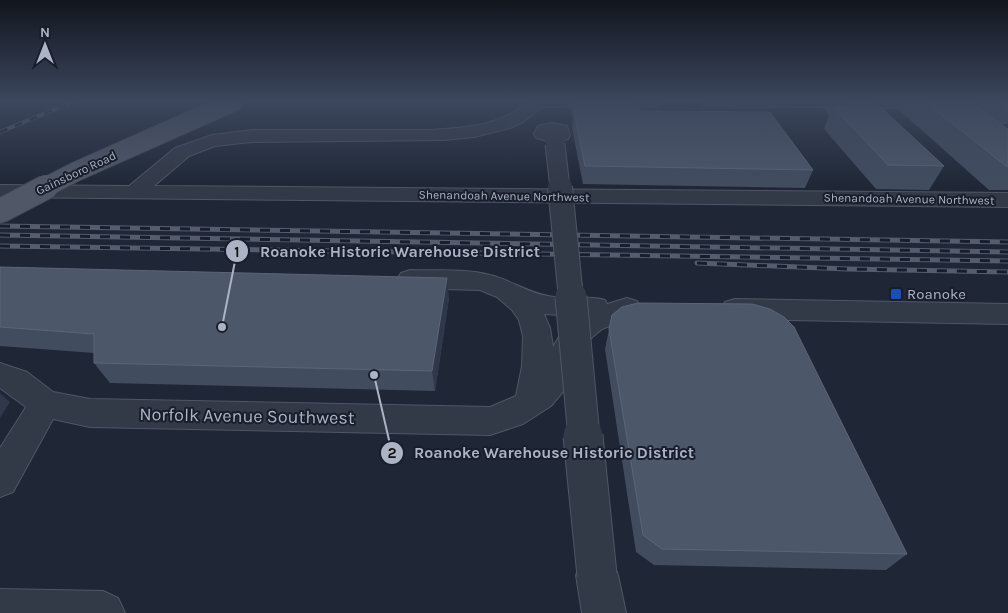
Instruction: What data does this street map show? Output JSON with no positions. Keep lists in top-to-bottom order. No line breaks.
{"streets":{"main road":["Gainsboro Road"],"street":["Shenandoah Avenue Northwest","Norfolk Avenue Southwest"]},"places":{"transit":["Roanoke"],"other":["Roanoke Historic Warehouse District","Roanoke Warehouse Historic District"]},"north":"top"}
